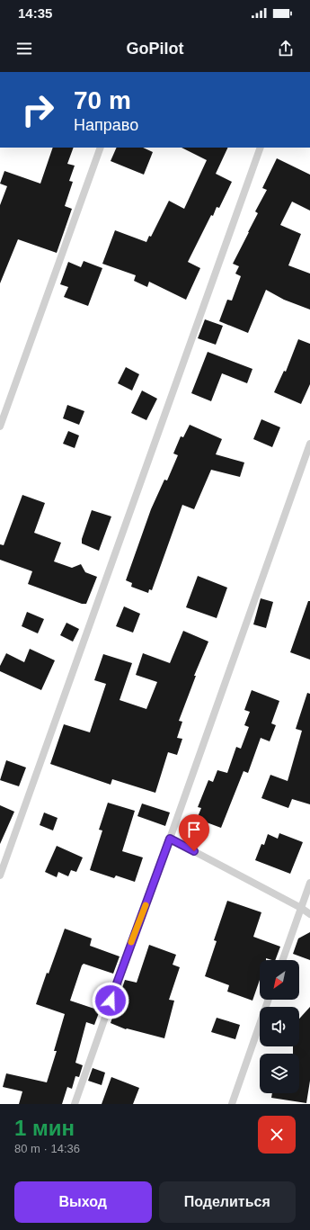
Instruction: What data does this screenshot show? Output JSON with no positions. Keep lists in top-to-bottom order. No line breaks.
{"north":"bottom left","page":{"status":"14:35","header":"GoPilot","turn":["70 m","Направо"],"heading":["1 мин","80 m · 14:36"],"buttons":["Выход","Поделиться"]}}
